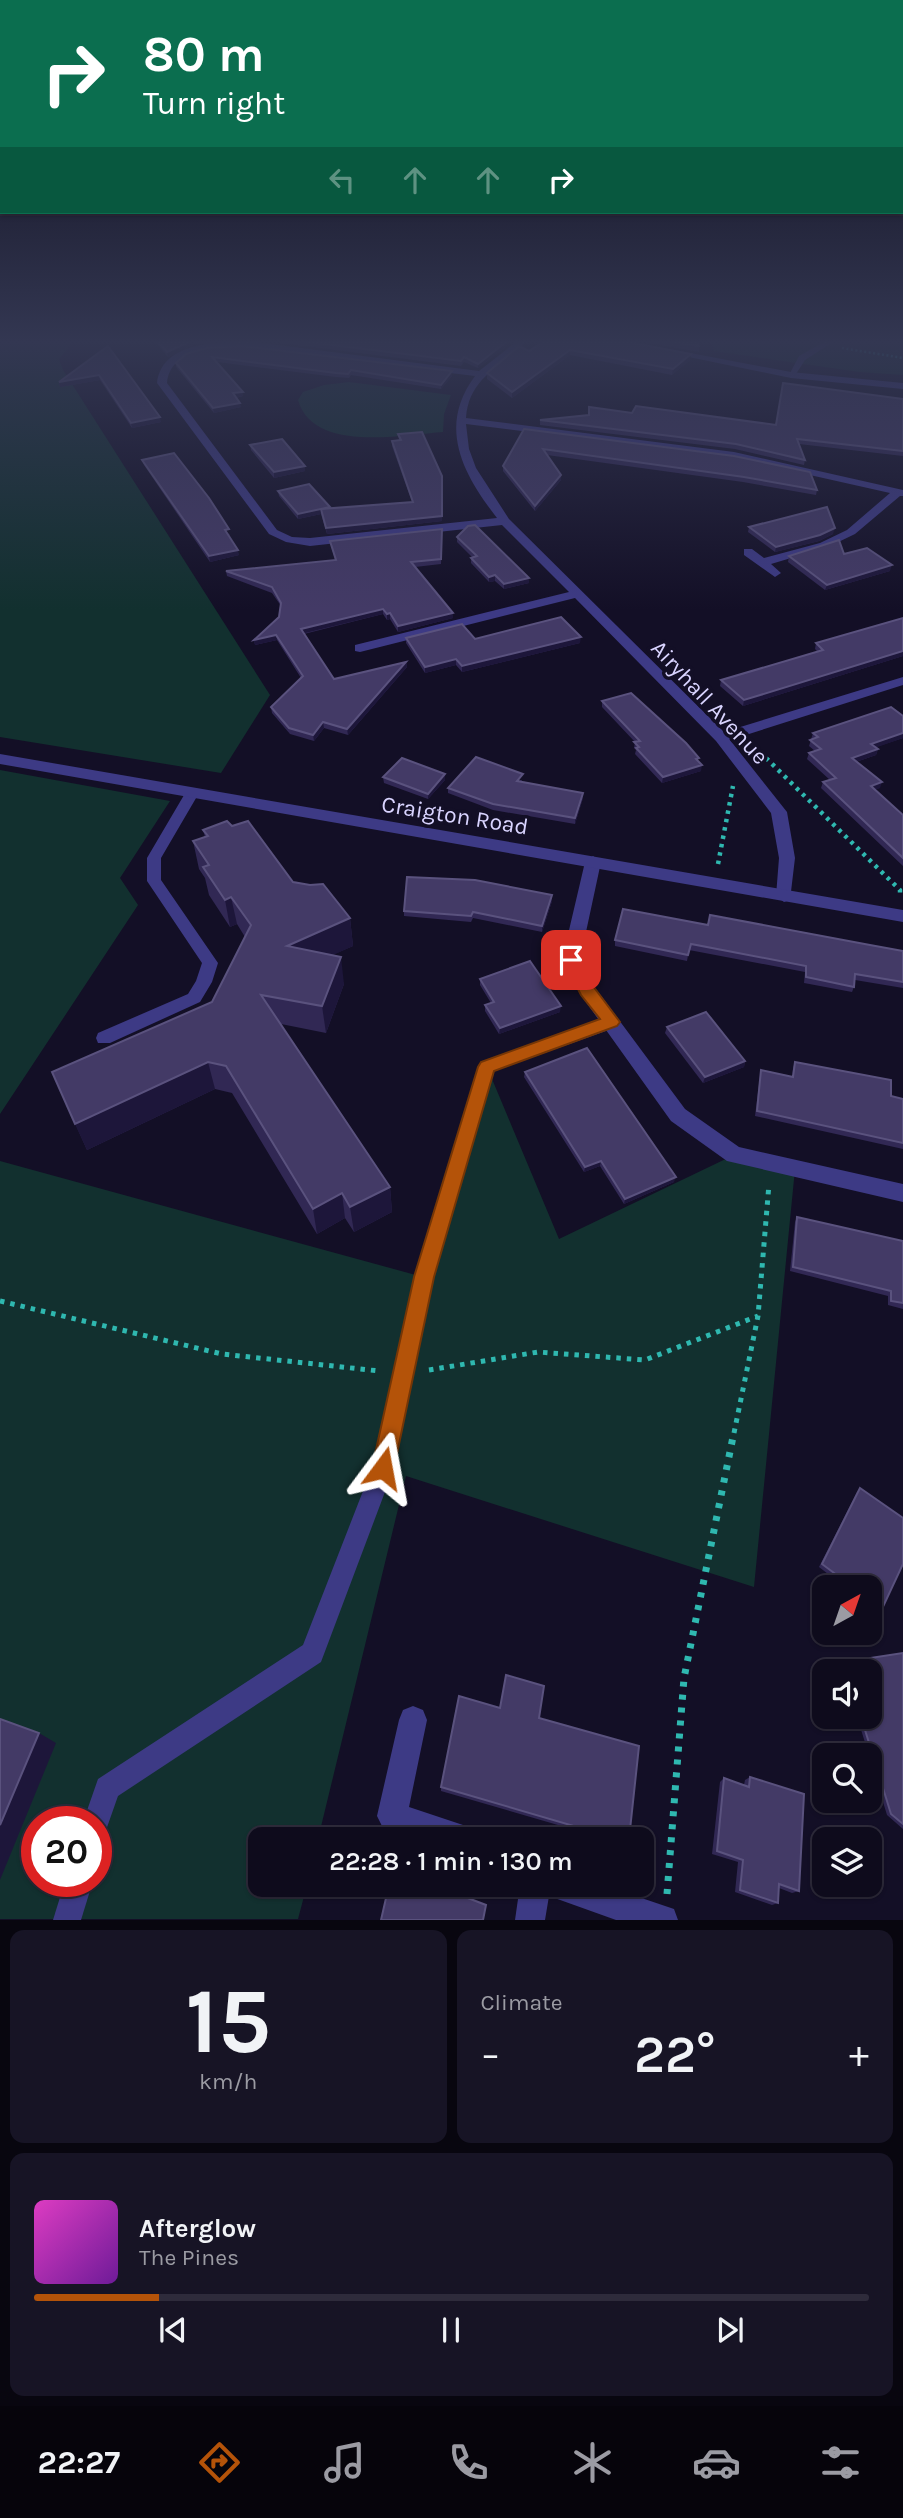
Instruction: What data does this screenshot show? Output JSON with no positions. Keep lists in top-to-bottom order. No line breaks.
{"streets":{"street":["Airyhall Avenue","Craigton Road"]},"crossings":[["Airyhall Avenue","Craigton Road"]],"north":"top right","page":{"turn":["80 m","Turn right"],"limit":"20","trip":"22:28 · 1 min · 130 m","tile":[["15","km/h"],"Climate"],"heat":["−","22°","+"],"song":["Afterglow","The Pines"],"tabs":"22:27"}}
